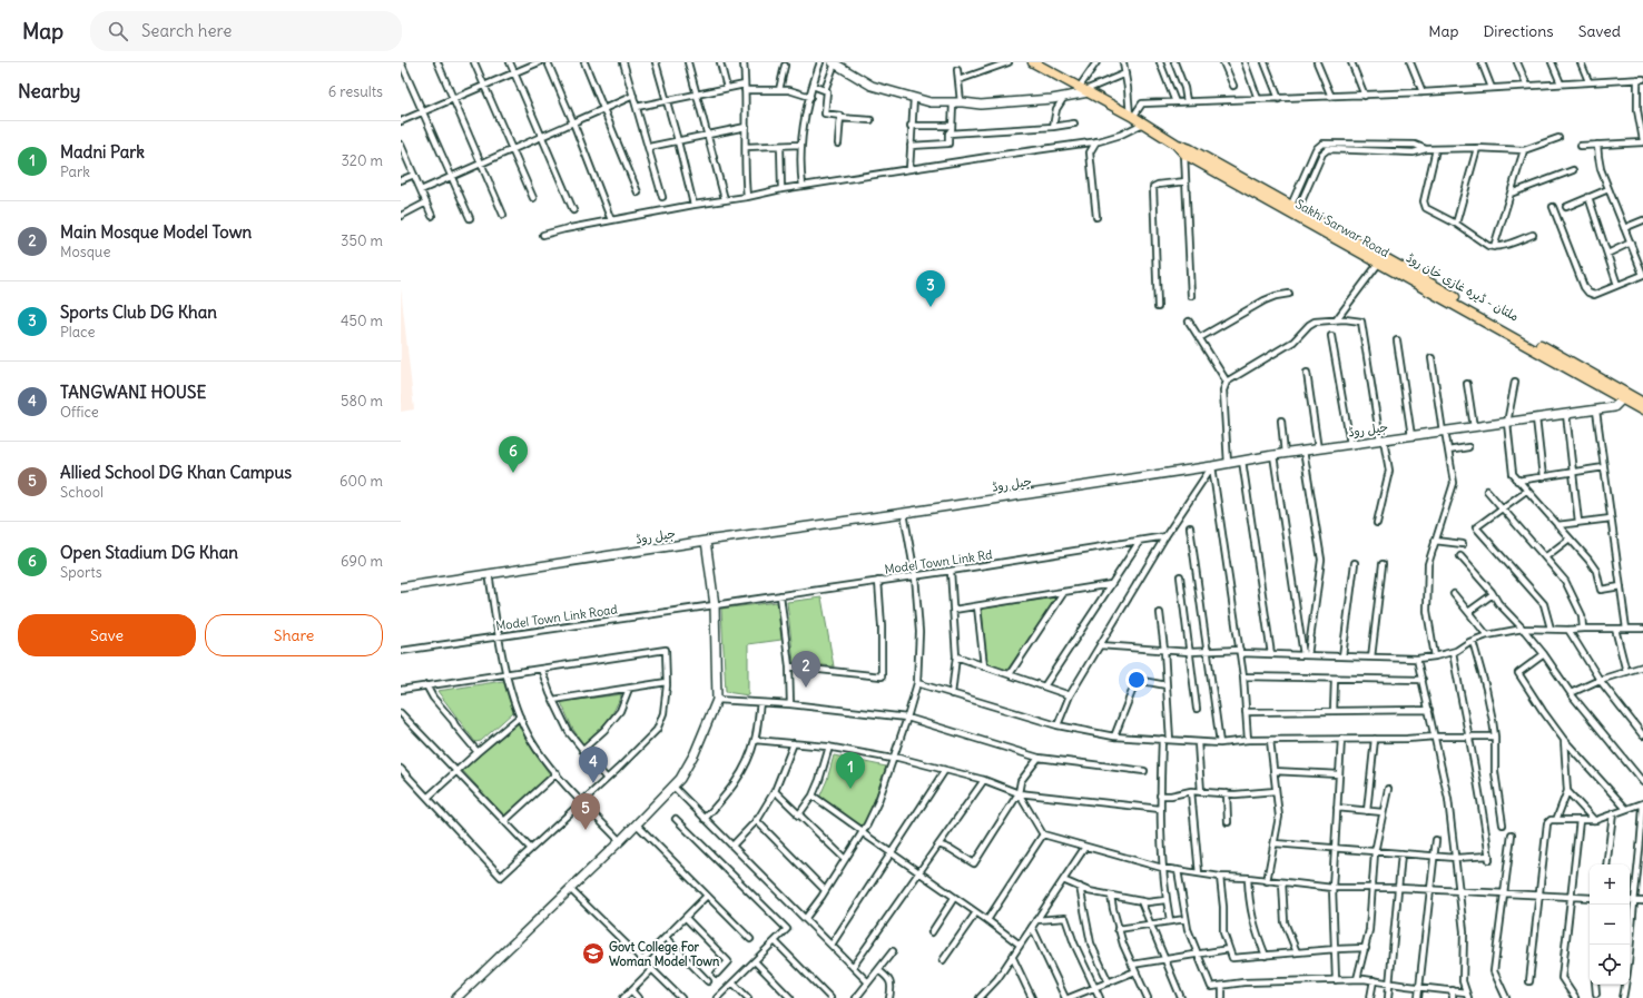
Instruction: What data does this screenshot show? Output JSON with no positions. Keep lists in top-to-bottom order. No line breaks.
{"streets":{"highway":["Sakhi Sarwar Road","ملتان - ڈیرہ غازی خان روڈ"],"main road":["جیل روڈ"],"street":["Model Town Link Rd","Model Town Link Road"]},"crossings":[["Sakhi Sarwar Road","ملتان - ڈیرہ غازی خان روڈ"],["Sakhi Sarwar Road","جیل روڈ"],["Model Town Link Rd","Model Town Link Road"]],"places":{"school or university":["Govt College For Woman Model Town"]},"page":{"header":"Map","search":"Search here","nav":["Map","Directions","Saved"],"heading":["Nearby","6 results"],"list":[{"mark":"1","name":"Madni Park","note":"Park","value":"320 m"},{"mark":"2","name":"Main Mosque Model Town","note":"Mosque","value":"350 m"},{"mark":"3","name":"Sports Club DG Khan","note":"Place","value":"450 m"},{"mark":"4","name":"TANGWANI HOUSE","note":"Office","value":"580 m"},{"mark":"5","name":"Allied School DG Khan Campus","note":"School","value":"600 m"},{"mark":"6","name":"Open Stadium DG Khan","note":"Sports","value":"690 m"}],"pins":["3","6","2","4","1","5"],"buttons":["Save","Share"],"map_buttons":["+","−"]}}
